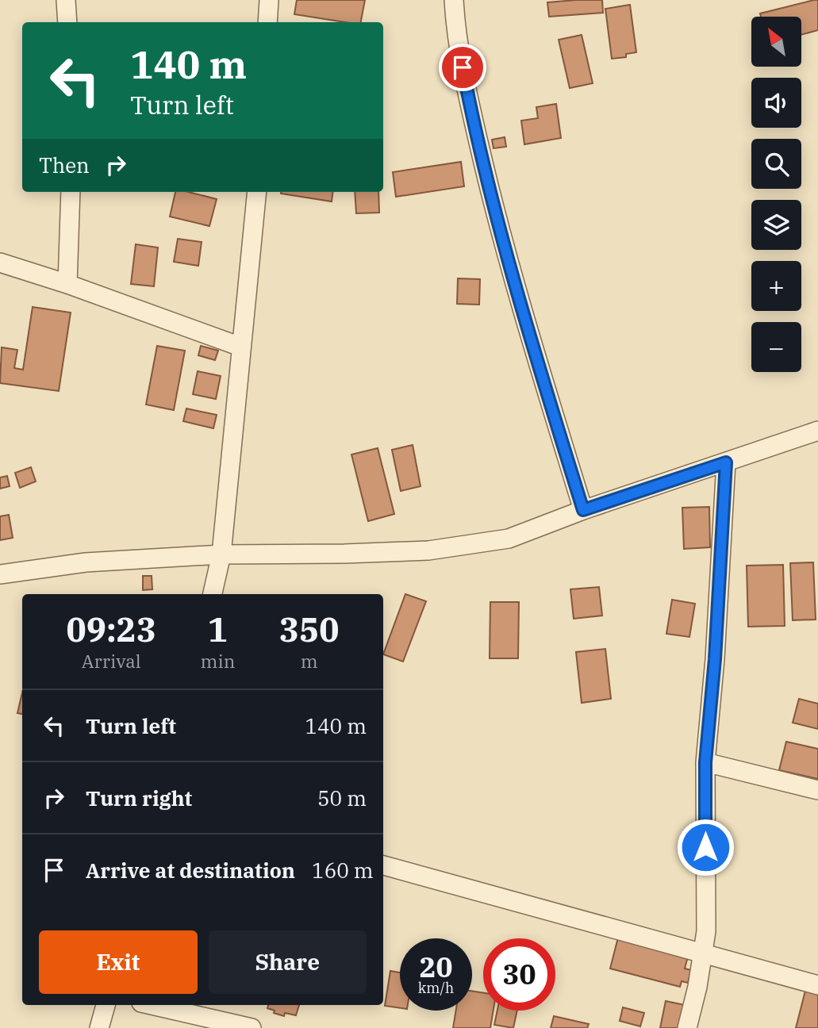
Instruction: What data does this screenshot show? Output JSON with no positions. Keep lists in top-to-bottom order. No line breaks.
{"north":"top left","page":{"map_buttons":["+","−"],"turn":["140 m","Turn left"],"then":"Then","eta":["09:23","Arrival","1","min","350","m"],"list":[{"name":"Turn left","value":"140 m"},{"name":"Turn right","value":"50 m"},{"name":"Arrive at destination","value":"160 m"}],"buttons":["Exit","Share"],"speed":"20 km/h","limit":"30"}}
